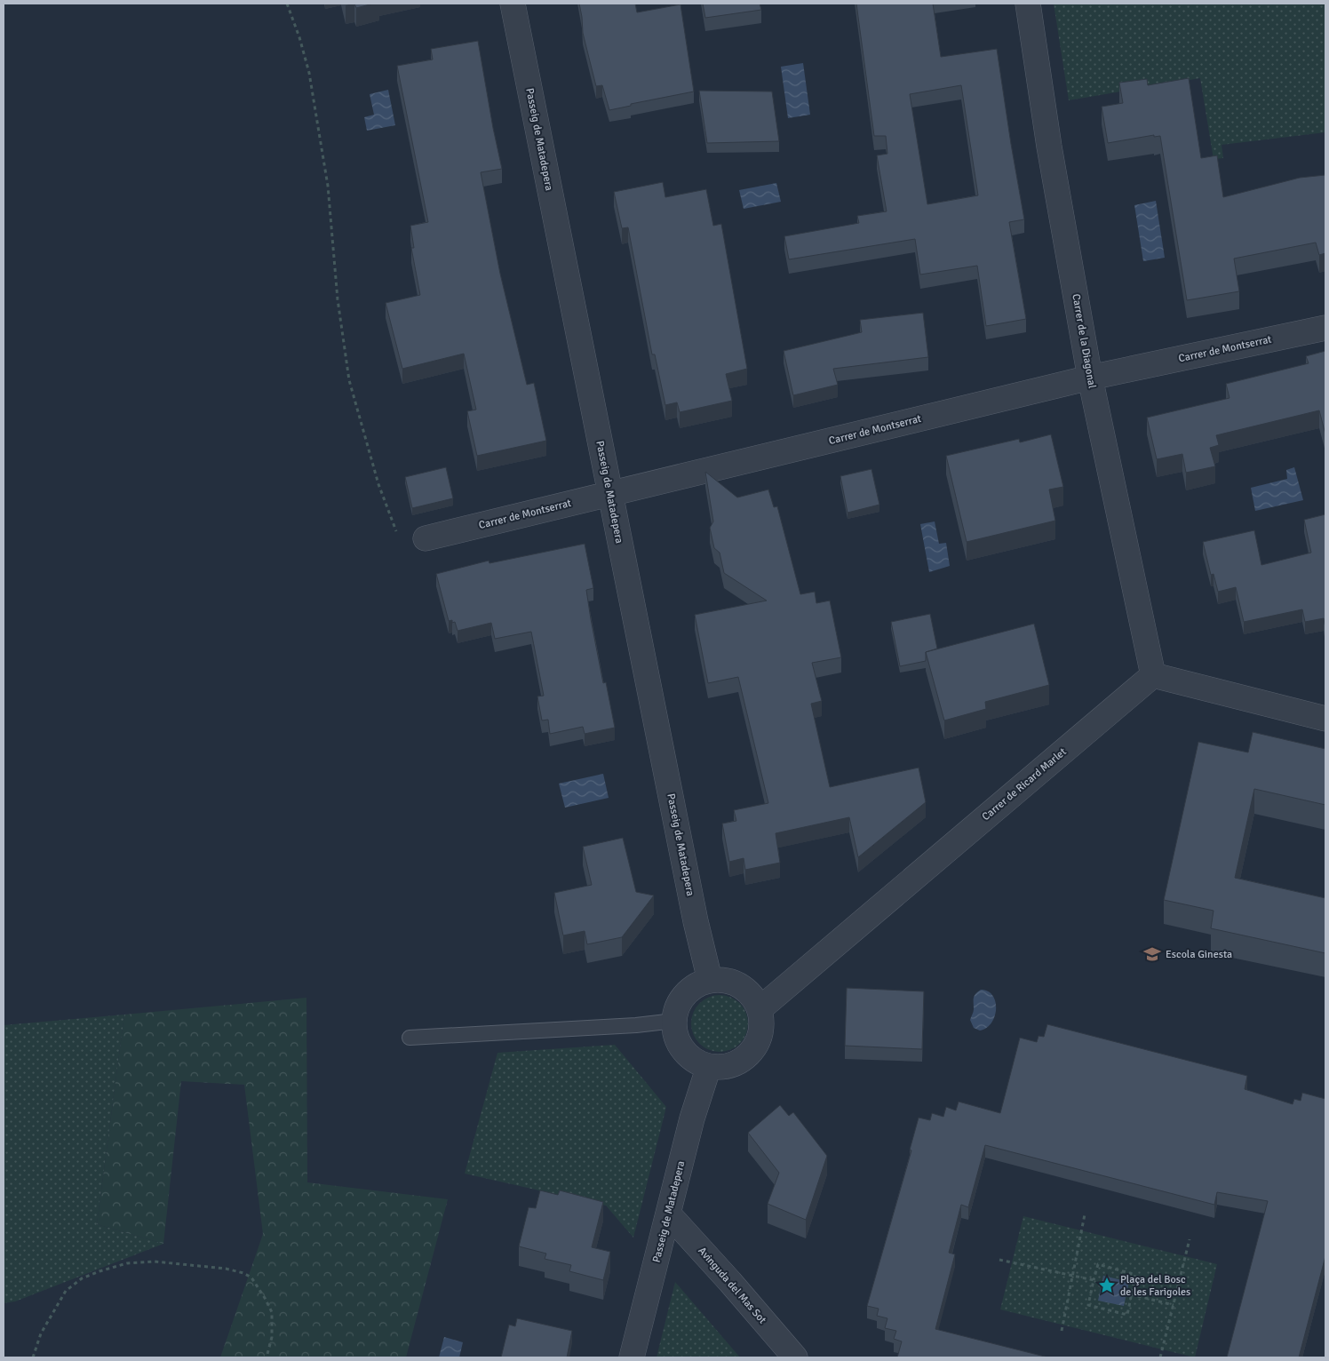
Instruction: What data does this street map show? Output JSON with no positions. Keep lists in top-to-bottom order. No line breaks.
{"streets":{"street":["Passeig de Matadepera","Carrer de la Diagonal","Carrer de Montserrat","Carrer de Ricard Marlet","Avinguda del Mas Sot"]},"crossings":[["Passeig de Matadepera","Carrer de Montserrat"],["Passeig de Matadepera","Carrer de Ricard Marlet"],["Passeig de Matadepera","Avinguda del Mas Sot"],["Carrer de la Diagonal","Carrer de Montserrat"],["Carrer de la Diagonal","Carrer de Ricard Marlet"]],"places":{"school or university":["Escola Ginesta"],"place":["Plaça del Bosc de les Farigoles"]}}
